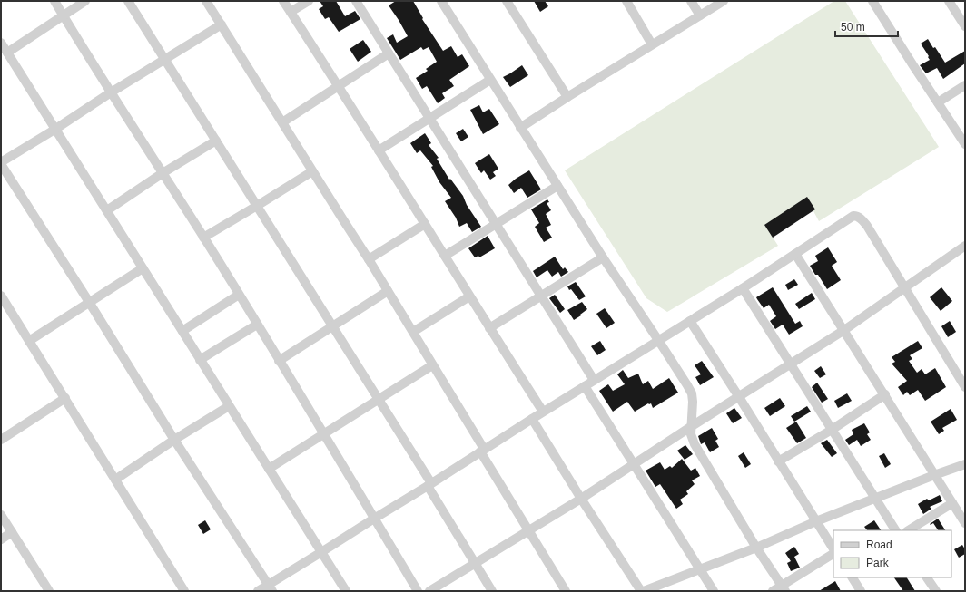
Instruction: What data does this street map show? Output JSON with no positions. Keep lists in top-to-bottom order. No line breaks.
{"legend":["Road","Park"],"scale_bar":"50 m"}
